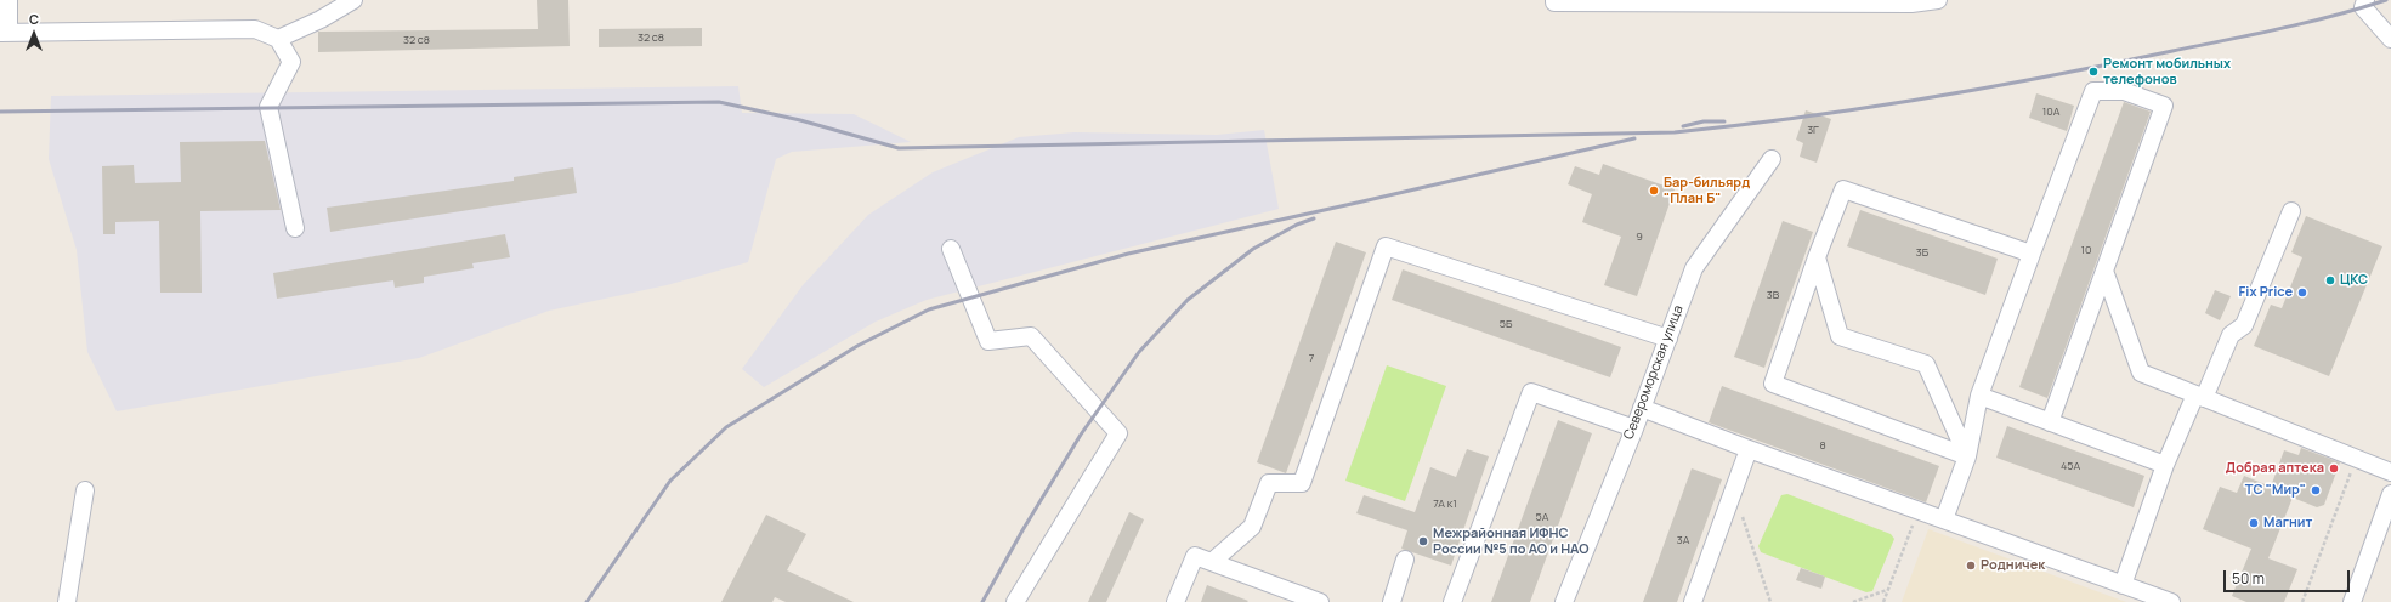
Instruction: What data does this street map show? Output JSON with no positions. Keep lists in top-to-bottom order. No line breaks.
{"streets":{"street":["Североморская улица"]},"places":["Ремонт мобильных телефонов","Бар-бильярд \"План Б\"","ЦКС","Fix Price","Добрая аптека","ТС \"Мир\"","Магнит","Межрайонная ИФНС России №5 по АО и НАО","Родничек"],"house_numbers":["32 с8","32 с8","10А","3Г","9","10","3Б","3В","5Б","7","8","45А","7А к1","5А","3А"],"scale_bar":"50 m","north":"top"}
